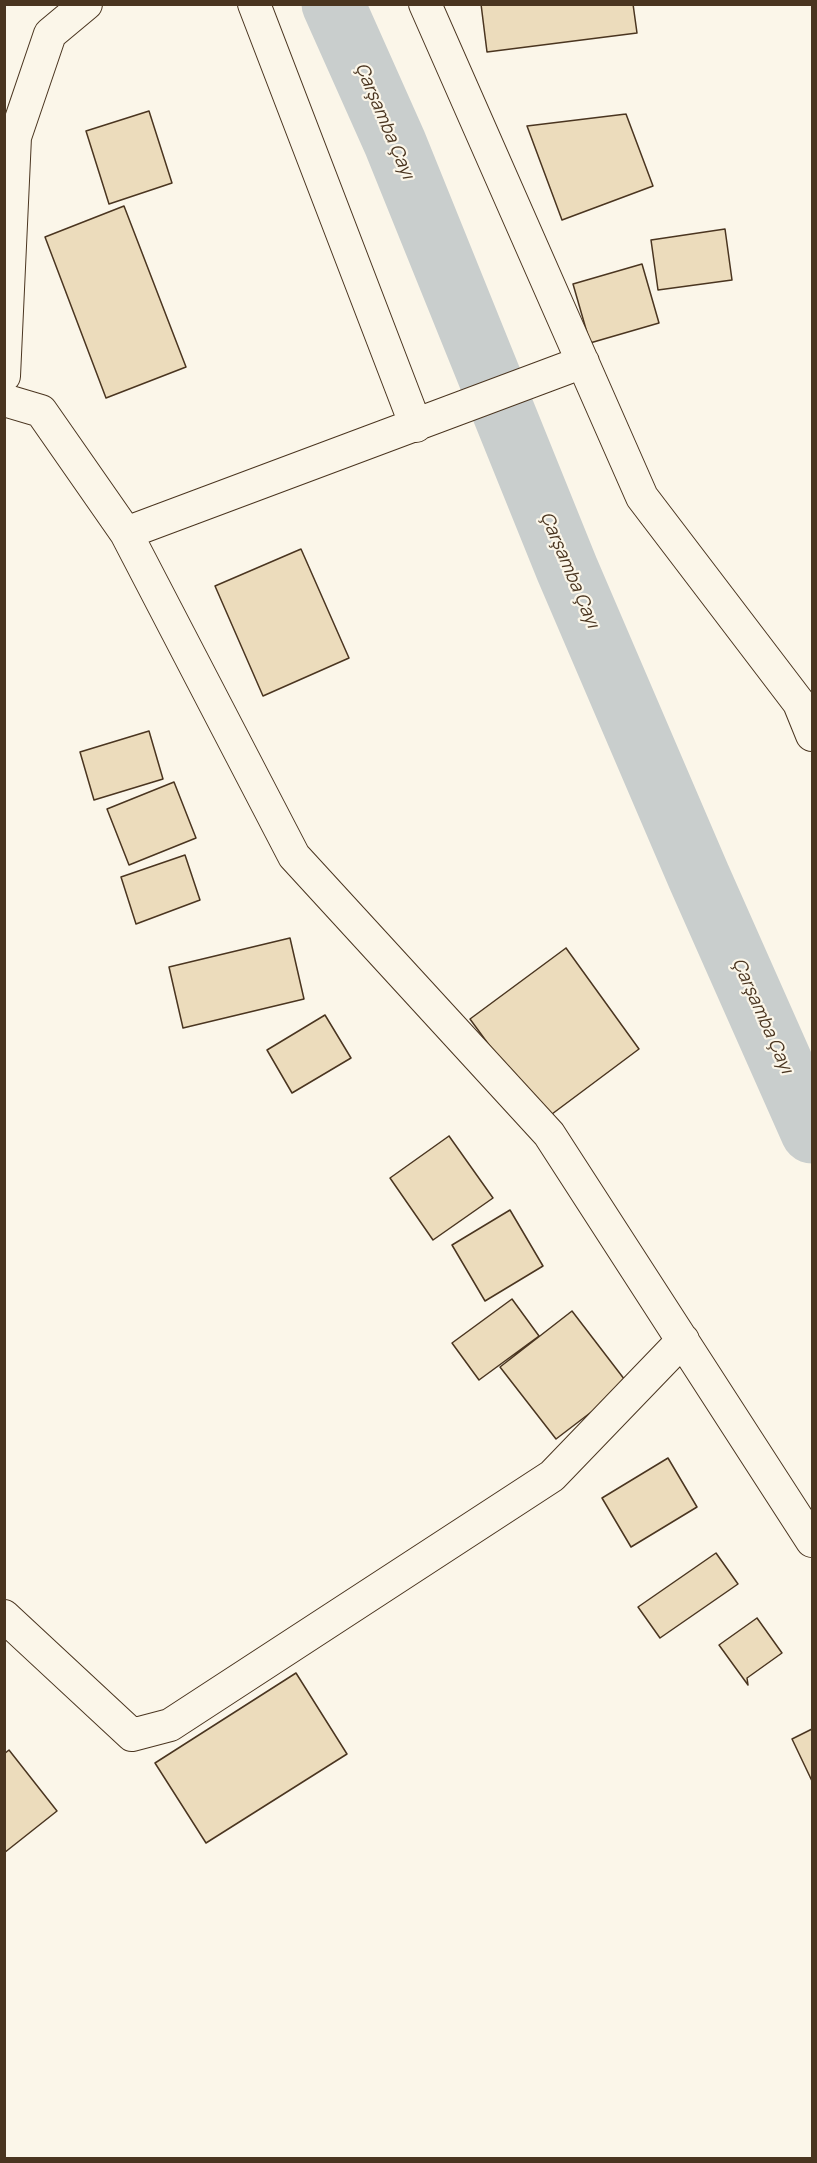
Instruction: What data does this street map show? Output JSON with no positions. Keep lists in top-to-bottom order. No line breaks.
{"water":["Çarşamba Çayı"]}
